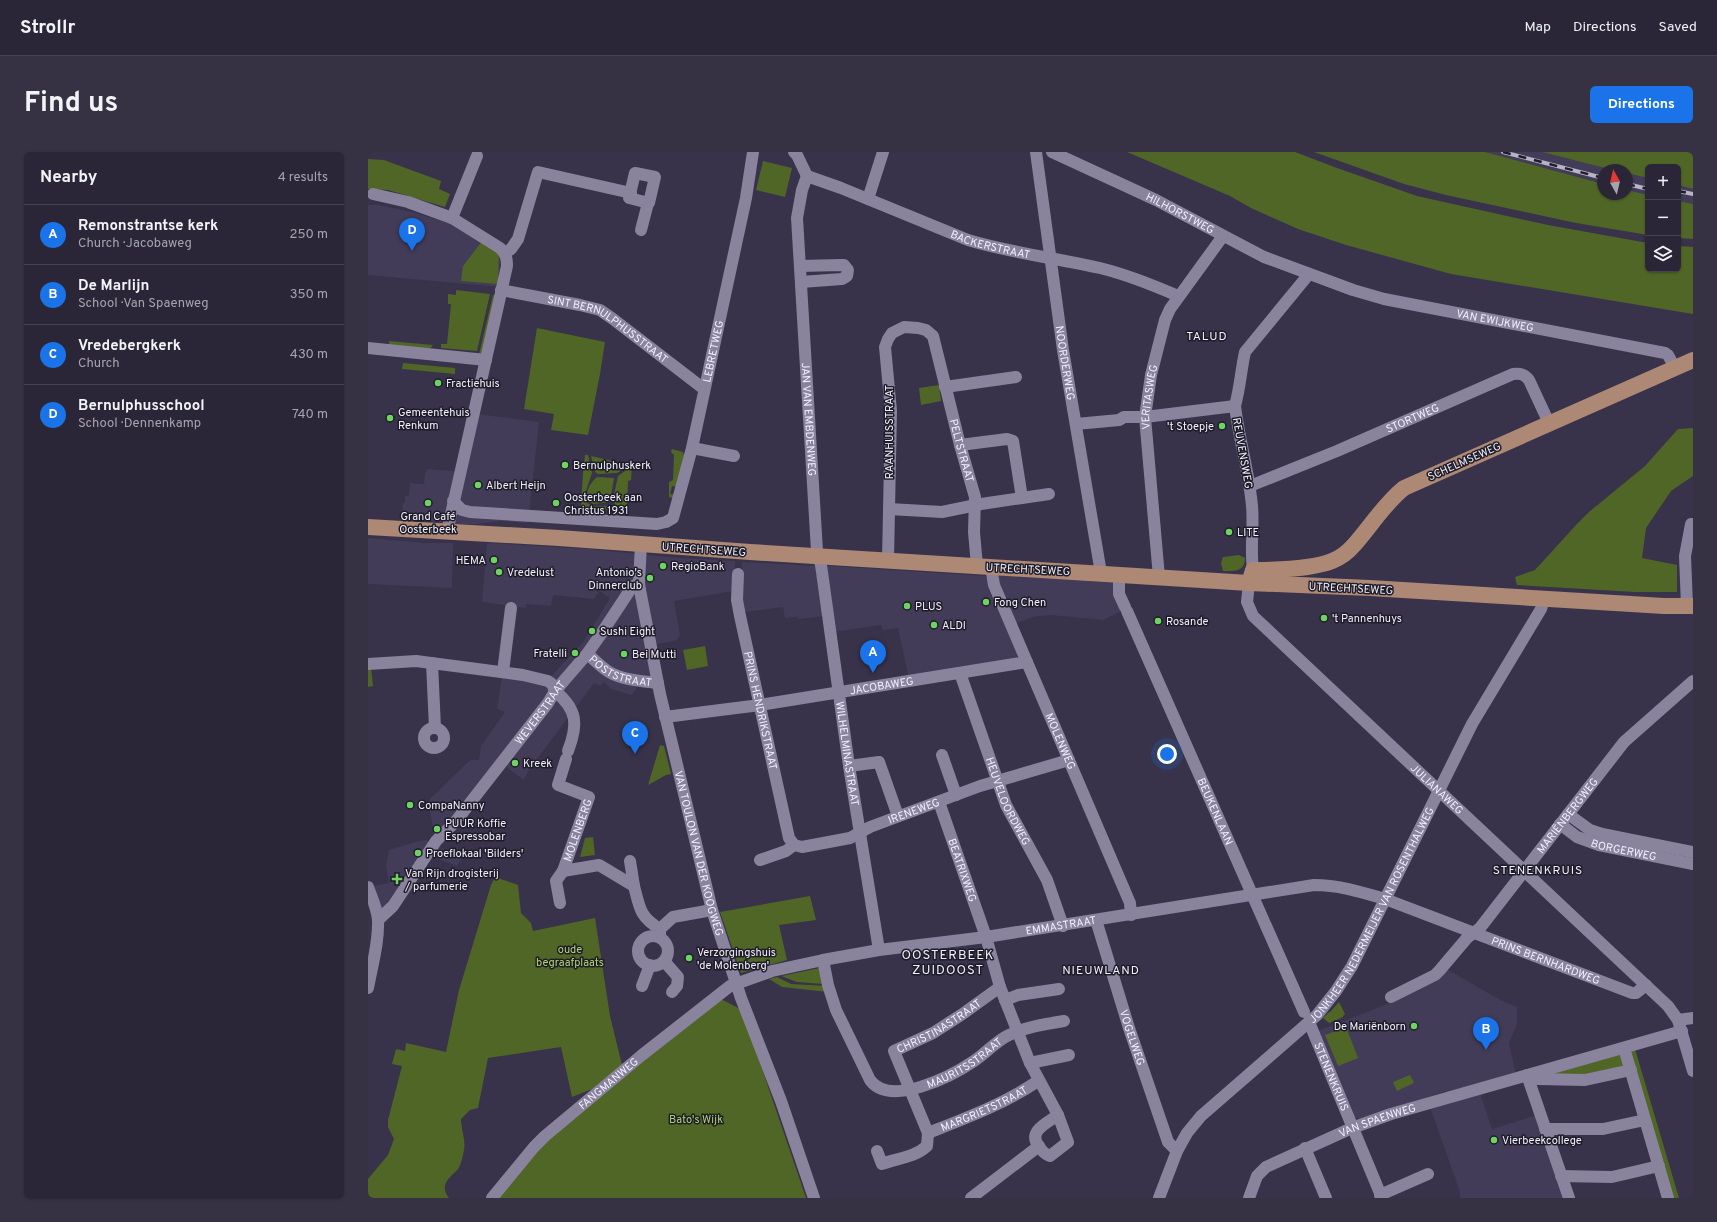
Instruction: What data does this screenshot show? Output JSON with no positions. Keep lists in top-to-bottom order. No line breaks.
{"streets":{"main road":["SCHELMSEWEG","UTRECHTSEWEG"],"street":["HILHORSTWEG","BACKERSTRAAT","VAN EWIJKWEG","SINT BERNULPHUSSTRAAT","LEBRETWEG","NOORDERWEG","VERITASWEG","STORTWEG","JAN VAN EMBDENWEG","RAANHUISSTRAAT","PELTSTRAAT","REUVENSWEG","POSTSTRAAT","JACOBAWEG","PRINS HENDRIKSTRAAT","WEVERSTRAAT","MOLENWEG","WILHELMINASTRAAT","JULIANAWEG","HEUVELOORDWEG","IRENEWEG","BEUKENLAAN","MARIËNBERGWEG","MOLENBERG","BORGERWEG","VAN TOULON VAN DER KOOGWEG","BEATRIXWEG","JONKHEER NEDERMEIJER VAN ROSENTHALWEG","EMMASTRAAT","PRINS BERNHARDWEG","CHRISTINASTRAAT","VOGELWEG","MAURITSSTRAAT","STENENKRUIS","FANGMANWEG","MARGRIETSTRAAT","VAN SPAENWEG"]},"crossings":[["HILHORSTWEG","VAN EWIJKWEG"],["HILHORSTWEG","VERITASWEG"],["HILHORSTWEG","REUVENSWEG"],["BACKERSTRAAT","NOORDERWEG"],["BACKERSTRAAT","VERITASWEG"],["BACKERSTRAAT","JAN VAN EMBDENWEG"],["VAN EWIJKWEG","REUVENSWEG"],["VAN EWIJKWEG","SCHELMSEWEG"],["SINT BERNULPHUSSTRAAT","LEBRETWEG"],["NOORDERWEG","UTRECHTSEWEG"],["VERITASWEG","UTRECHTSEWEG"],["STORTWEG","REUVENSWEG"],["STORTWEG","SCHELMSEWEG"],["JAN VAN EMBDENWEG","UTRECHTSEWEG"],["JAN VAN EMBDENWEG","WILHELMINASTRAAT"],["RAANHUISSTRAAT","PELTSTRAAT"],["RAANHUISSTRAAT","UTRECHTSEWEG"],["PELTSTRAAT","UTRECHTSEWEG"],["PELTSTRAAT","MOLENWEG"],["REUVENSWEG","SCHELMSEWEG"],["REUVENSWEG","UTRECHTSEWEG"],["REUVENSWEG","JULIANAWEG"],["SCHELMSEWEG","UTRECHTSEWEG"],["SCHELMSEWEG","JULIANAWEG"],["UTRECHTSEWEG","MOLENWEG"],["UTRECHTSEWEG","WILHELMINASTRAAT"],["UTRECHTSEWEG","JULIANAWEG"],["UTRECHTSEWEG","BEUKENLAAN"],["UTRECHTSEWEG","VAN TOULON VAN DER KOOGWEG"],["UTRECHTSEWEG","JONKHEER NEDERMEIJER VAN ROSENTHALWEG"],["POSTSTRAAT","WEVERSTRAAT"],["POSTSTRAAT","VAN TOULON VAN DER KOOGWEG"],["JACOBAWEG","PRINS HENDRIKSTRAAT"],["JACOBAWEG","MOLENWEG"],["JACOBAWEG","WILHELMINASTRAAT"],["JACOBAWEG","HEUVELOORDWEG"],["JACOBAWEG","VAN TOULON VAN DER KOOGWEG"],["PRINS HENDRIKSTRAAT","IRENEWEG"],["WEVERSTRAAT","MOLENBERG"],["WEVERSTRAAT","VAN TOULON VAN DER KOOGWEG"],["MOLENWEG","IRENEWEG"],["MOLENWEG","EMMASTRAAT"],["WILHELMINASTRAAT","IRENEWEG"],["WILHELMINASTRAAT","EMMASTRAAT"],["JULIANAWEG","MARIËNBERGWEG"],["JULIANAWEG","JONKHEER NEDERMEIJER VAN ROSENTHALWEG"],["JULIANAWEG","PRINS BERNHARDWEG"],["HEUVELOORDWEG","IRENEWEG"],["HEUVELOORDWEG","EMMASTRAAT"],["IRENEWEG","BEATRIXWEG"],["BEUKENLAAN","JONKHEER NEDERMEIJER VAN ROSENTHALWEG"],["BEUKENLAAN","EMMASTRAAT"],["BEUKENLAAN","STENENKRUIS"],["MARIËNBERGWEG","BORGERWEG"],["MARIËNBERGWEG","PRINS BERNHARDWEG"],["VAN TOULON VAN DER KOOGWEG","EMMASTRAAT"],["VAN TOULON VAN DER KOOGWEG","FANGMANWEG"],["BEATRIXWEG","EMMASTRAAT"],["BEATRIXWEG","MARGRIETSTRAAT"],["JONKHEER NEDERMEIJER VAN ROSENTHALWEG","EMMASTRAAT"],["JONKHEER NEDERMEIJER VAN ROSENTHALWEG","PRINS BERNHARDWEG"],["JONKHEER NEDERMEIJER VAN ROSENTHALWEG","VOGELWEG"],["JONKHEER NEDERMEIJER VAN ROSENTHALWEG","STENENKRUIS"],["EMMASTRAAT","PRINS BERNHARDWEG"],["EMMASTRAAT","VOGELWEG"],["EMMASTRAAT","FANGMANWEG"],["EMMASTRAAT","MARGRIETSTRAAT"],["CHRISTINASTRAAT","MAURITSSTRAAT"],["CHRISTINASTRAAT","MARGRIETSTRAAT"],["MAURITSSTRAAT","MARGRIETSTRAAT"],["STENENKRUIS","VAN SPAENWEG"]],"districts":["TALUD","STENENKRUIS","OOSTERBEEK ZUIDOOST","NIEUWLAND"],"parks":["oude begraafplaats","Bato's Wijk"],"places":{"other":["Fractiehuis","Gemeentehuis Renkum","'t Stoepje","Bernulphuskerk","Albert Heijn","Grand Café Oosterbeek","Oosterbeek aan Christus 1931","LITE","HEMA","RegioBank","Vredelust","Antonio's Dinnerclub","Fong Chen","PLUS","'t Pannenhuys","Rosande","ALDI","Sushi Eight","Fratelli","Bei Mutti","Kreek","CompaNanny","PUUR Koffie Espressobar","Proeflokaal 'Bilders'","Verzorgingshuis 'de Molenberg'","De Mariënborn","Vierbeekcollege"],"health":["Van Rijn drogisterij / parfumerie"]},"north":"top","page":{"header":"Strollr","nav":["Map","Directions","Saved"],"title":"Find us","buttons":"Directions","heading":["Nearby","4 results"],"map_buttons":["+","−"],"list":[{"mark":"A","name":"Remonstrantse kerk","note":"Church · Jacobaweg","value":"250 m"},{"mark":"B","name":"De Marlijn","note":"School · Van Spaenweg","value":"350 m"},{"mark":"C","name":"Vredebergkerk","note":"Church","value":"430 m"},{"mark":"D","name":"Bernulphusschool","note":"School · Dennenkamp","value":"740 m"}],"pins":["D","A","C","B"]}}
